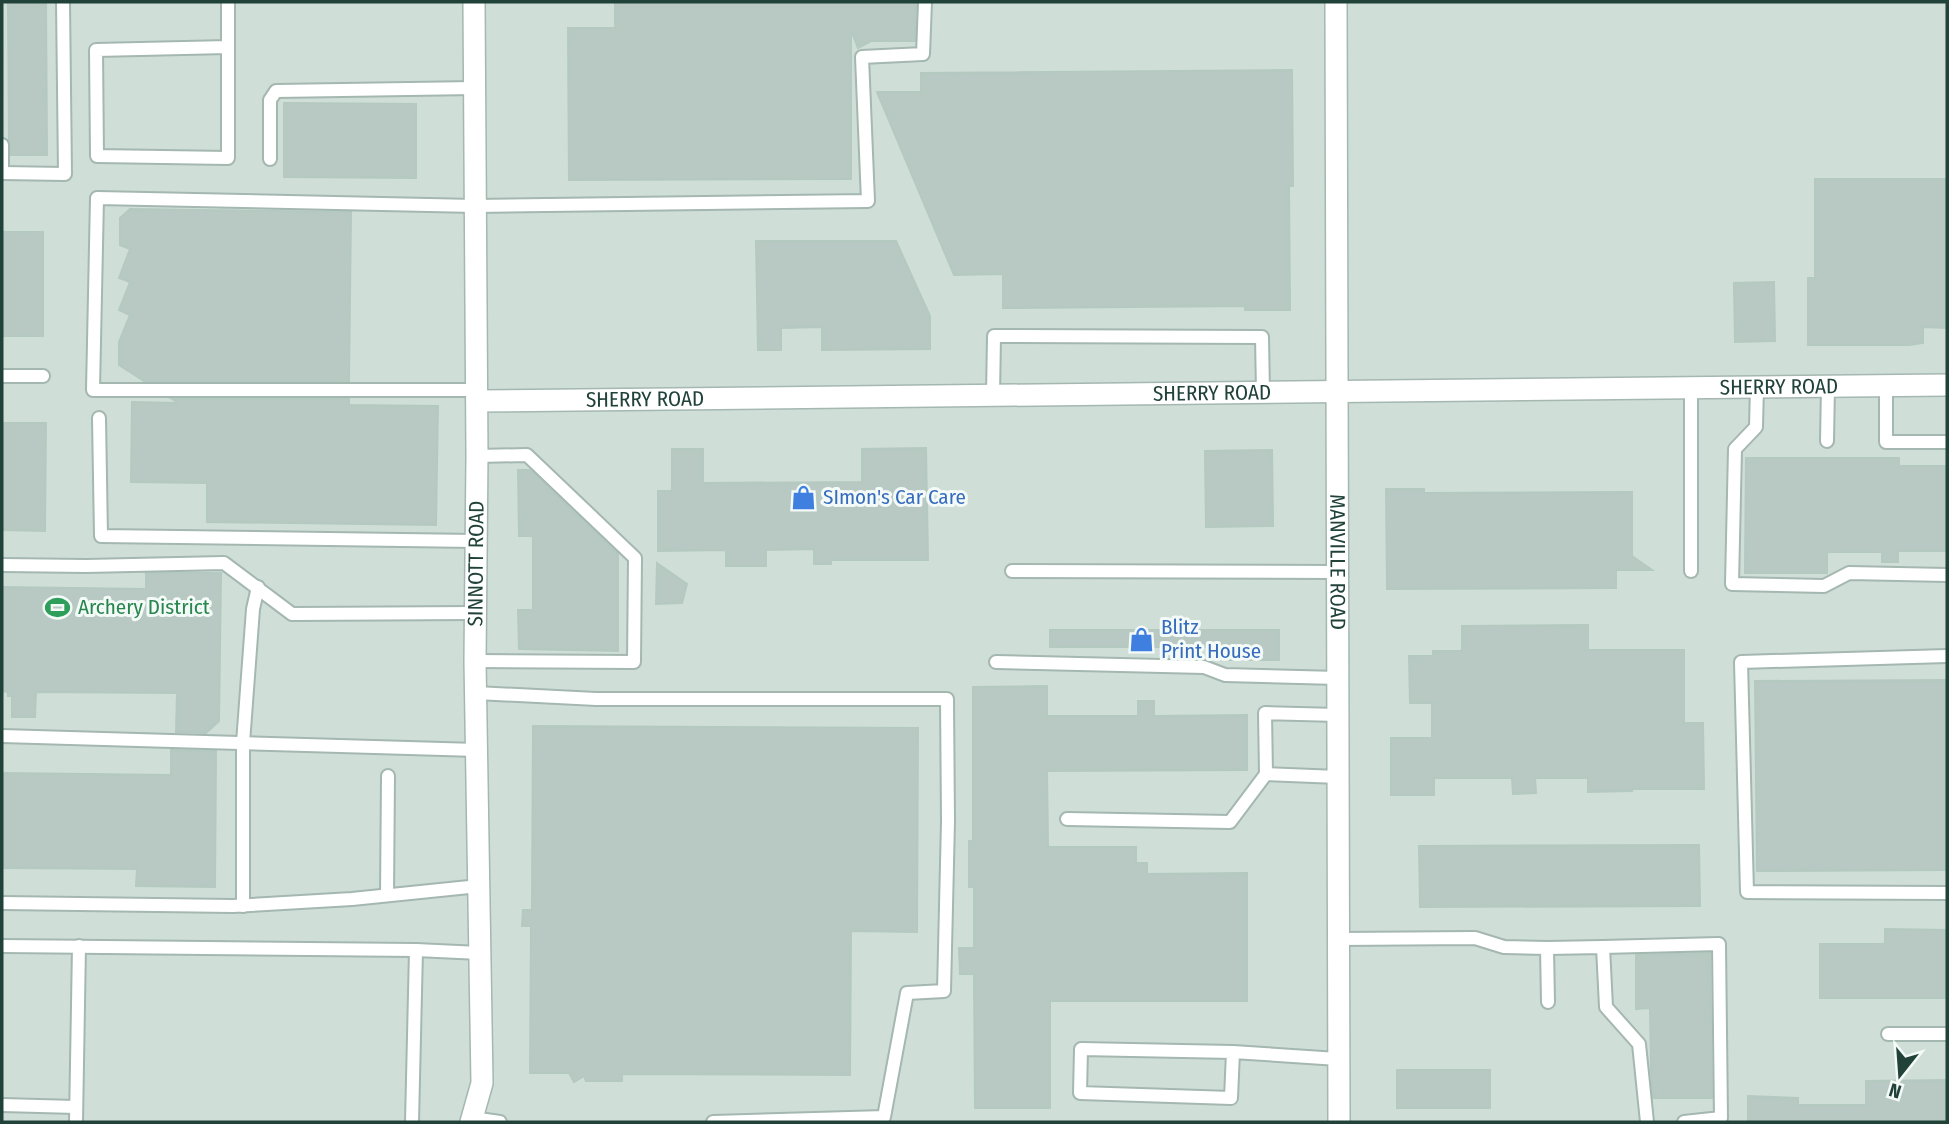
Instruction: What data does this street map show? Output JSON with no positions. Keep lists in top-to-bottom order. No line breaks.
{"streets":{"street":["SHERRY ROAD","MANVILLE ROAD","SINNOTT ROAD"]},"crossings":[["SHERRY ROAD","MANVILLE ROAD"],["SHERRY ROAD","SINNOTT ROAD"]],"places":{"shop":["SImon's Car Care","Blitz Print House"],"sports":["Archery District"]},"north":"bottom"}
